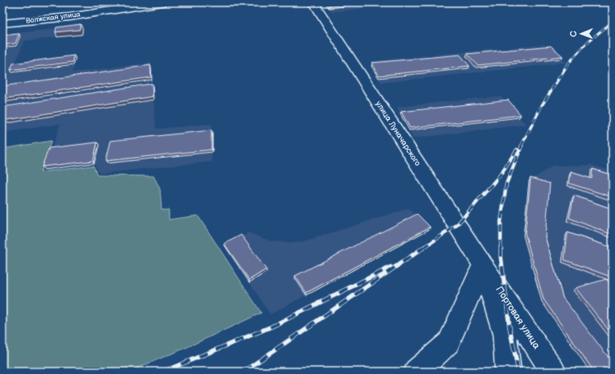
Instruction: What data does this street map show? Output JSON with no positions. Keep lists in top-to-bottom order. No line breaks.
{"streets":{"street":["Волжская улица","улица Луначарского","Портовая улица"]},"crossings":[["улица Луначарского","Портовая улица"]],"north":"left"}
